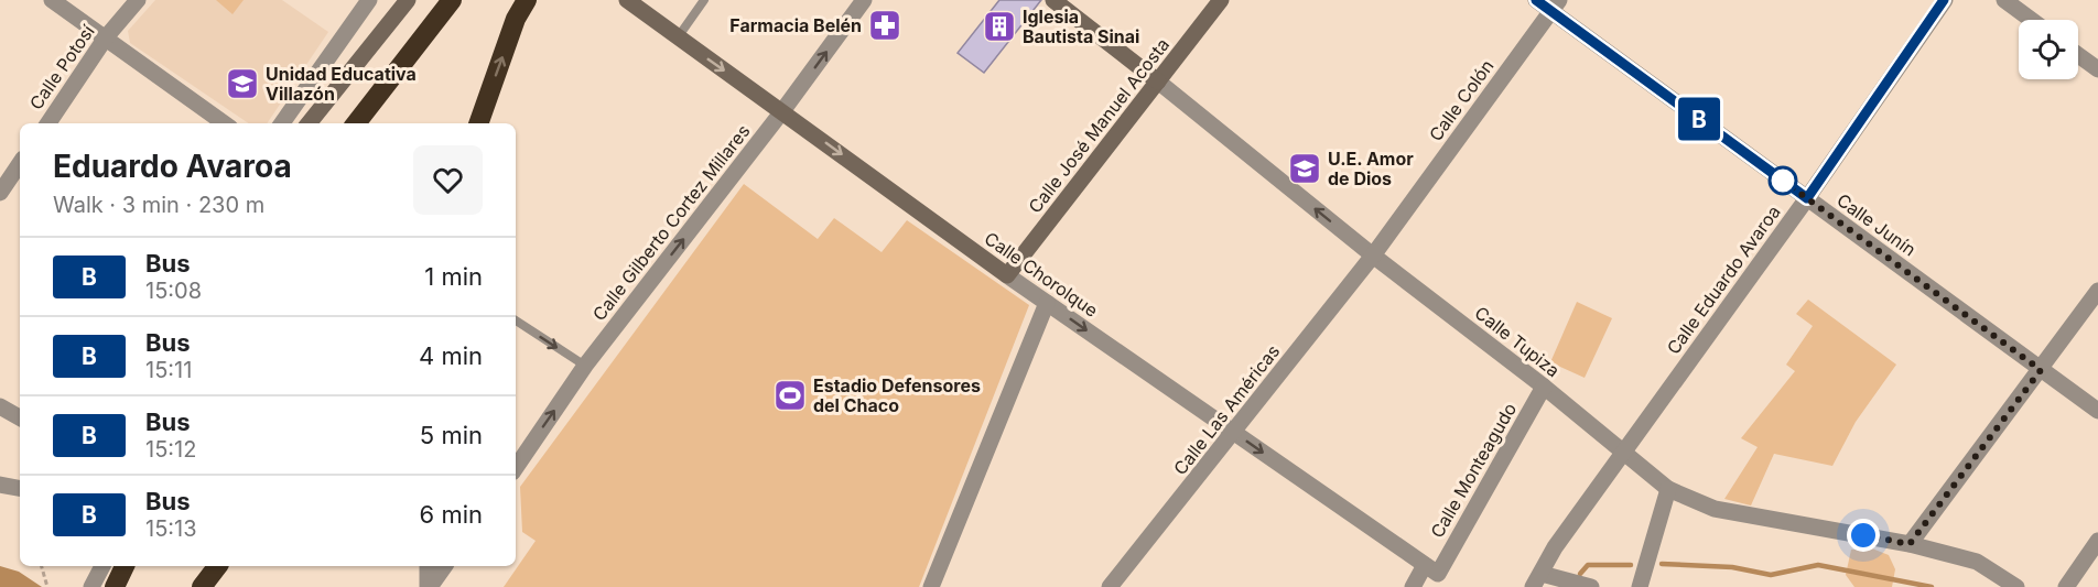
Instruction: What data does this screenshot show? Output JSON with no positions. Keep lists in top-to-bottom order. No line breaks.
{"streets":{"street":["Calle Potosí","Calle Colón","Calle José Manuel Acosta","Calle Gilberto Cortez Millares","Calle Junín","Calle Chorolque","Calle Eduardo Avaroa","Calle Tupiza","Calle Las Américas","Calle Monteagudo"]},"crossings":[["Calle Colón","Calle Junín"],["Calle Colón","Calle Tupiza"],["Calle Colón","Calle Las Américas"],["Calle José Manuel Acosta","Calle Chorolque"],["Calle José Manuel Acosta","Calle Tupiza"],["Calle Gilberto Cortez Millares","Calle Chorolque"],["Calle Junín","Calle Eduardo Avaroa"],["Calle Chorolque","Calle Las Américas"],["Calle Chorolque","Calle Monteagudo"],["Calle Eduardo Avaroa","Calle Tupiza"],["Calle Tupiza","Calle Las Américas"],["Calle Tupiza","Calle Monteagudo"]],"one_way":["Calle Gilberto Cortez Millares","Calle Chorolque"],"places":{"pharmacy":["Farmacia Belén"],"building":["Iglesia Bautista Sinai"],"school or university":["Unidad Educativa Villazón","U.E. Amor de Dios"],"sports":["Estadio Defensores del Chaco"]},"lines":["bus line B"],"page":{"on_map":"B","heading":["Eduardo Avaroa","Walk · 3 min · 230 m"],"list":[{"mark":"B","name":"Bus","note":"15:08","value":"1 min"},{"mark":"B","name":"Bus","note":"15:11","value":"4 min"},{"mark":"B","name":"Bus","note":"15:12","value":"5 min"},{"mark":"B","name":"Bus","note":"15:13","value":"6 min"}]}}
